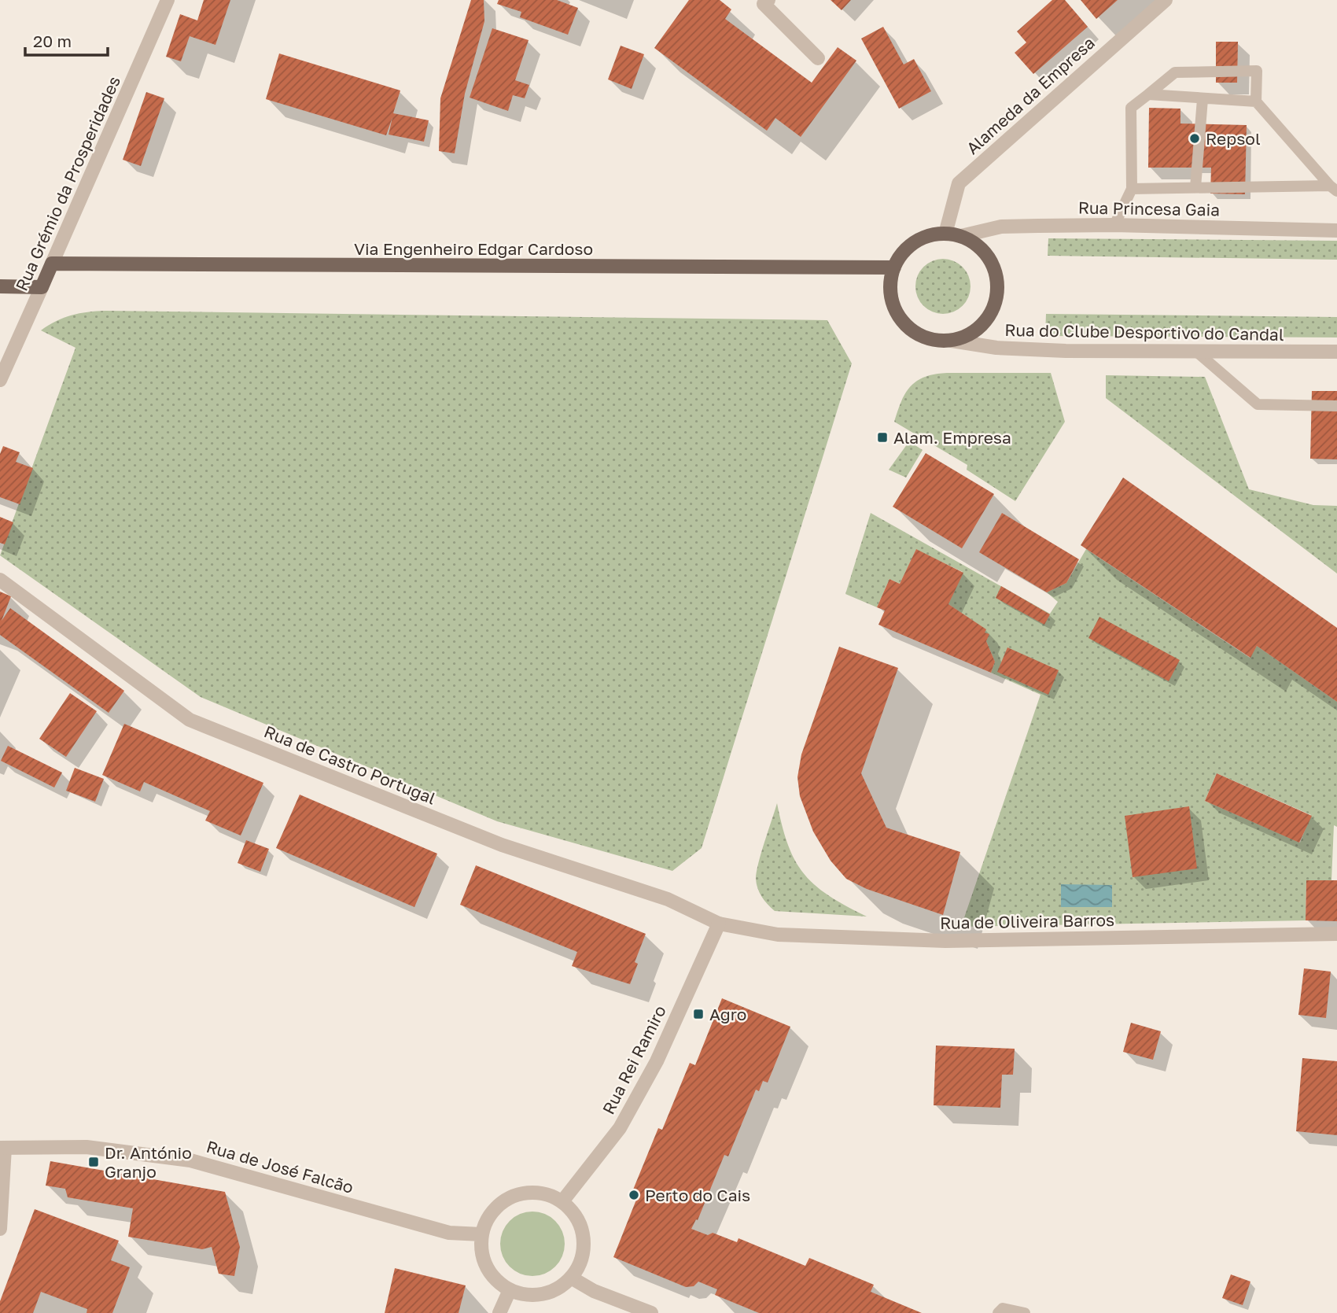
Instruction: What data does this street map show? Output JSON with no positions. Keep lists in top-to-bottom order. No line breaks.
{"streets":{"main road":["Rua Grémio da Prosperidades","Via Engenheiro Edgar Cardoso"],"street":["Alameda da Empresa","Rua Princesa Gaia","Rua do Clube Desportivo do Candal","Rua de Castro Portugal","Rua de Oliveira Barros","Rua Rei Ramiro","Rua de José Falcão"]},"crossings":[["Alameda da Empresa","Rua Princesa Gaia"],["Alameda da Empresa","Via Engenheiro Edgar Cardoso"],["Alameda da Empresa","Rua do Clube Desportivo do Candal"],["Rua Grémio da Prosperidades","Via Engenheiro Edgar Cardoso"],["Rua Princesa Gaia","Via Engenheiro Edgar Cardoso"],["Rua Princesa Gaia","Rua do Clube Desportivo do Candal"],["Via Engenheiro Edgar Cardoso","Rua do Clube Desportivo do Candal"],["Rua de Castro Portugal","Rua de Oliveira Barros"],["Rua de Castro Portugal","Rua Rei Ramiro"],["Rua de Oliveira Barros","Rua Rei Ramiro"],["Rua Rei Ramiro","Rua de José Falcão"]],"places":{"other":["Repsol","Perto do Cais"],"transit":["Alam. Empresa","Agro","Dr. António Granjo"]},"scale_bar":"20 m"}
